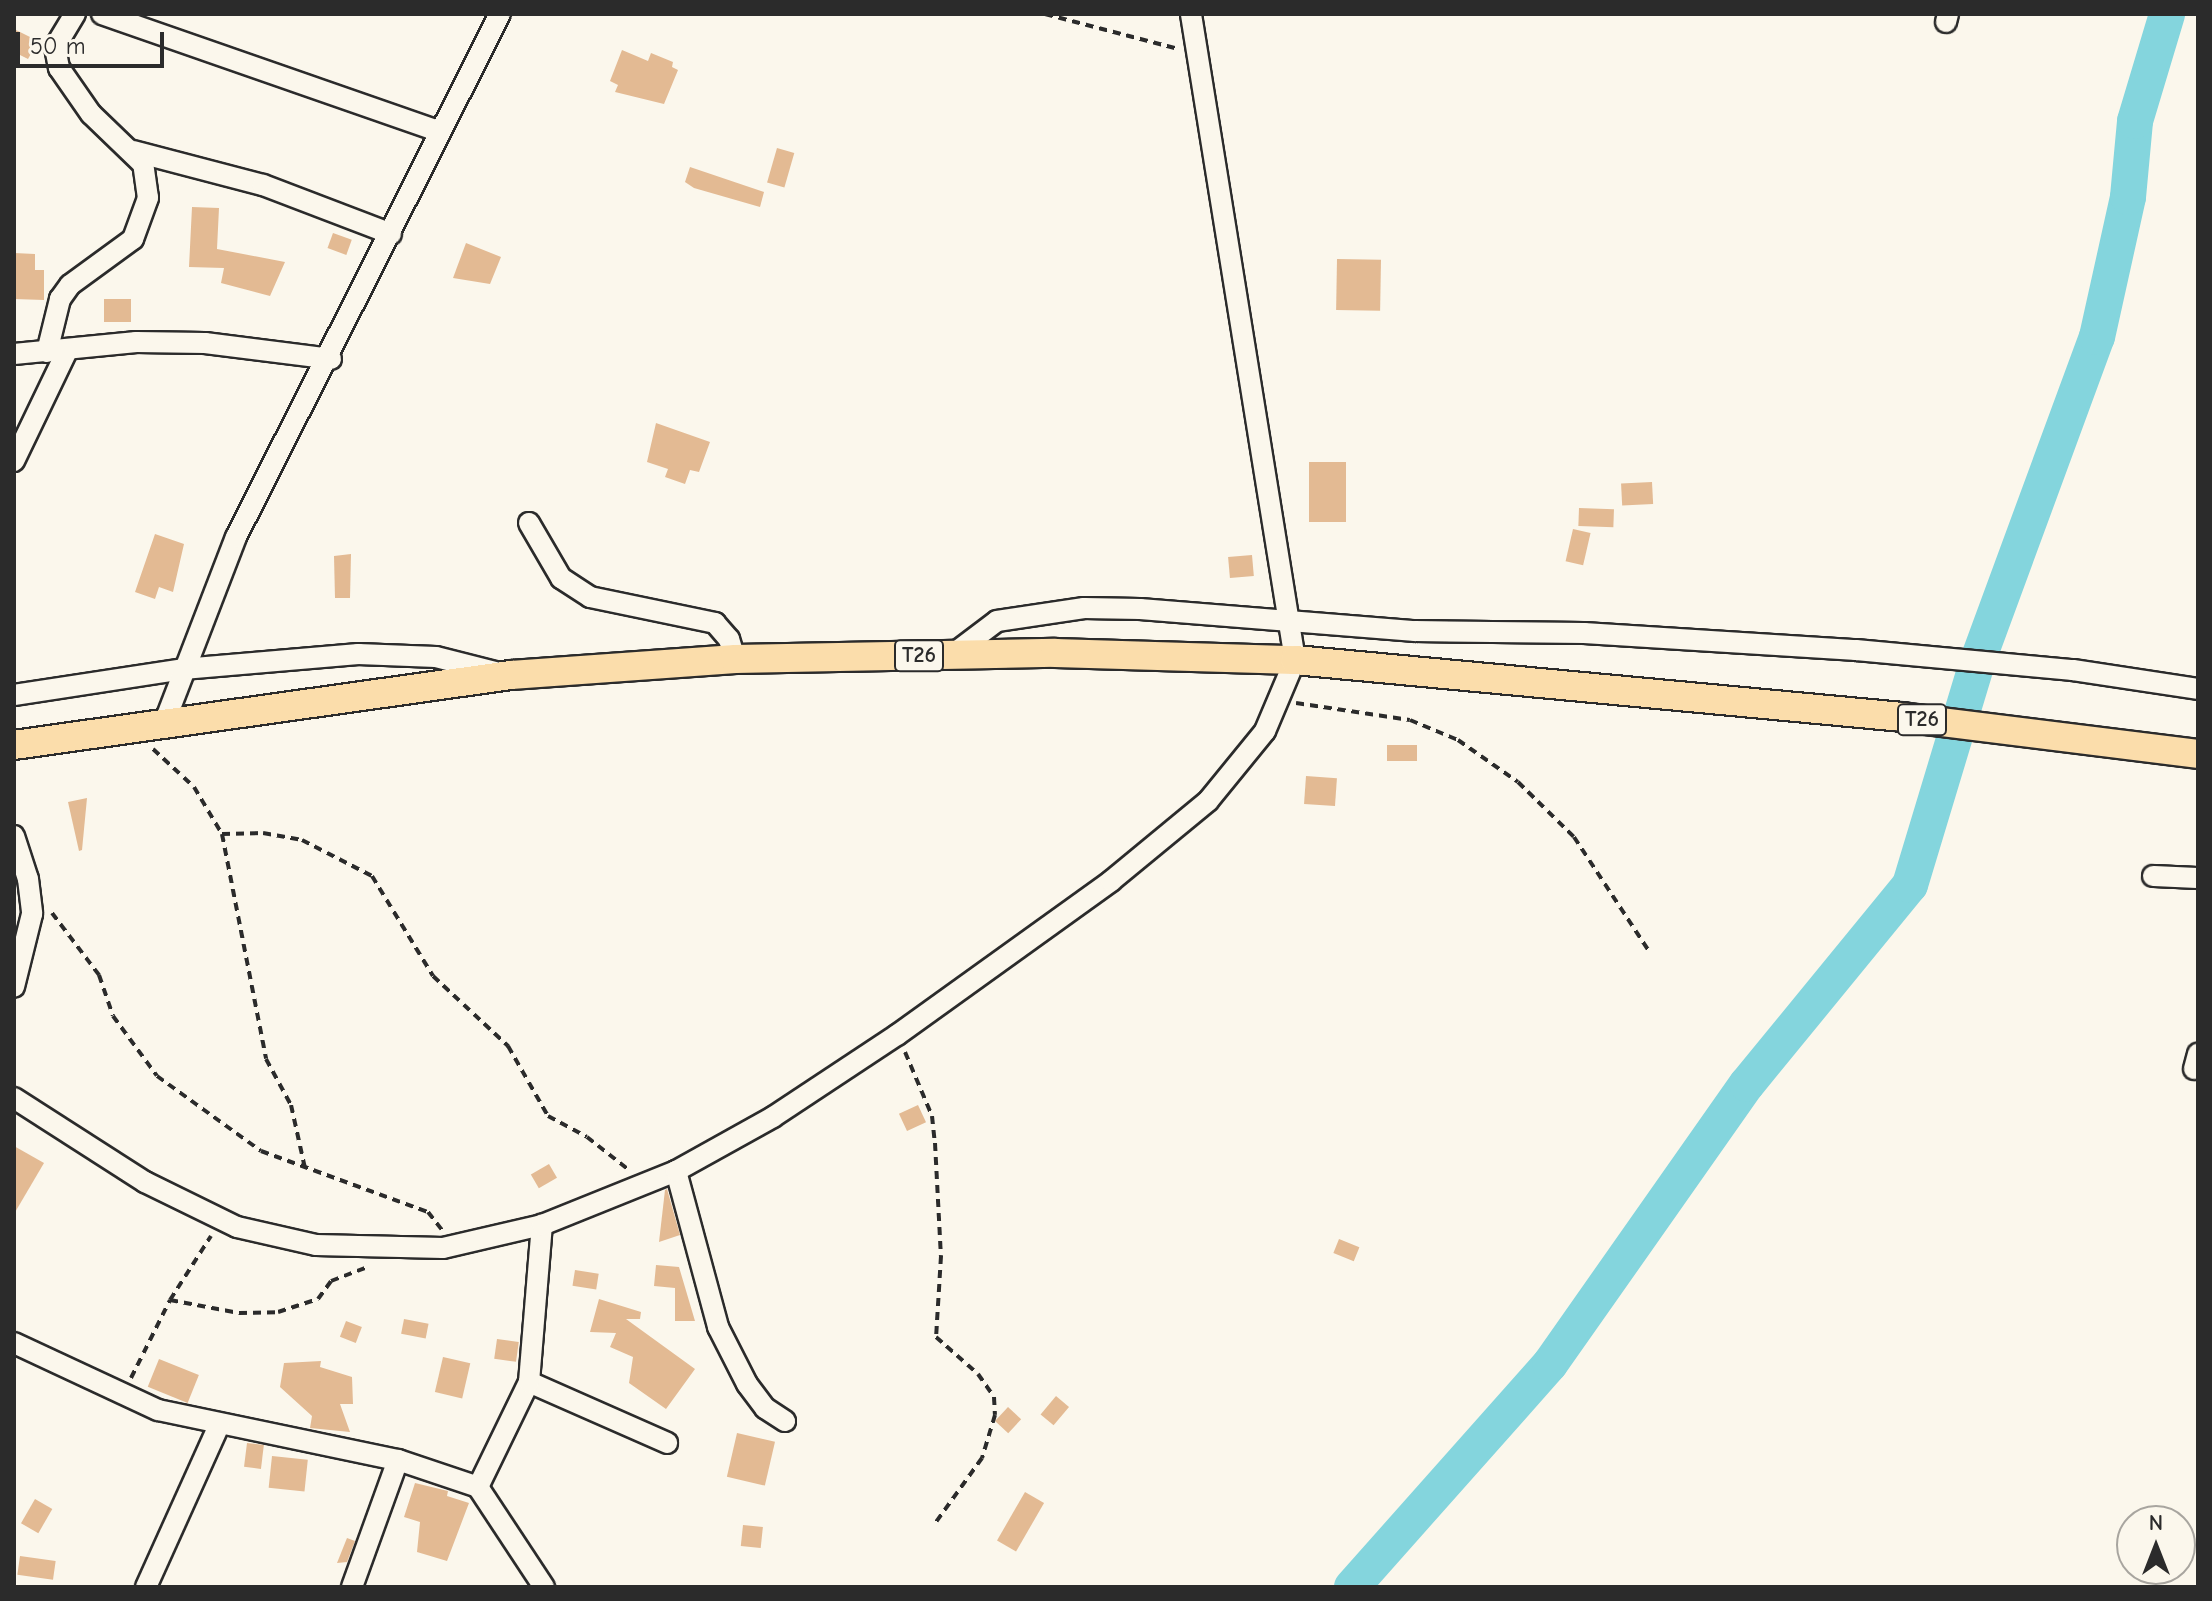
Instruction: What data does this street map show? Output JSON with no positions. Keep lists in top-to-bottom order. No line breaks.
{"streets":{"highway":["T26"]},"scale_bar":"50 m","north":"top"}
